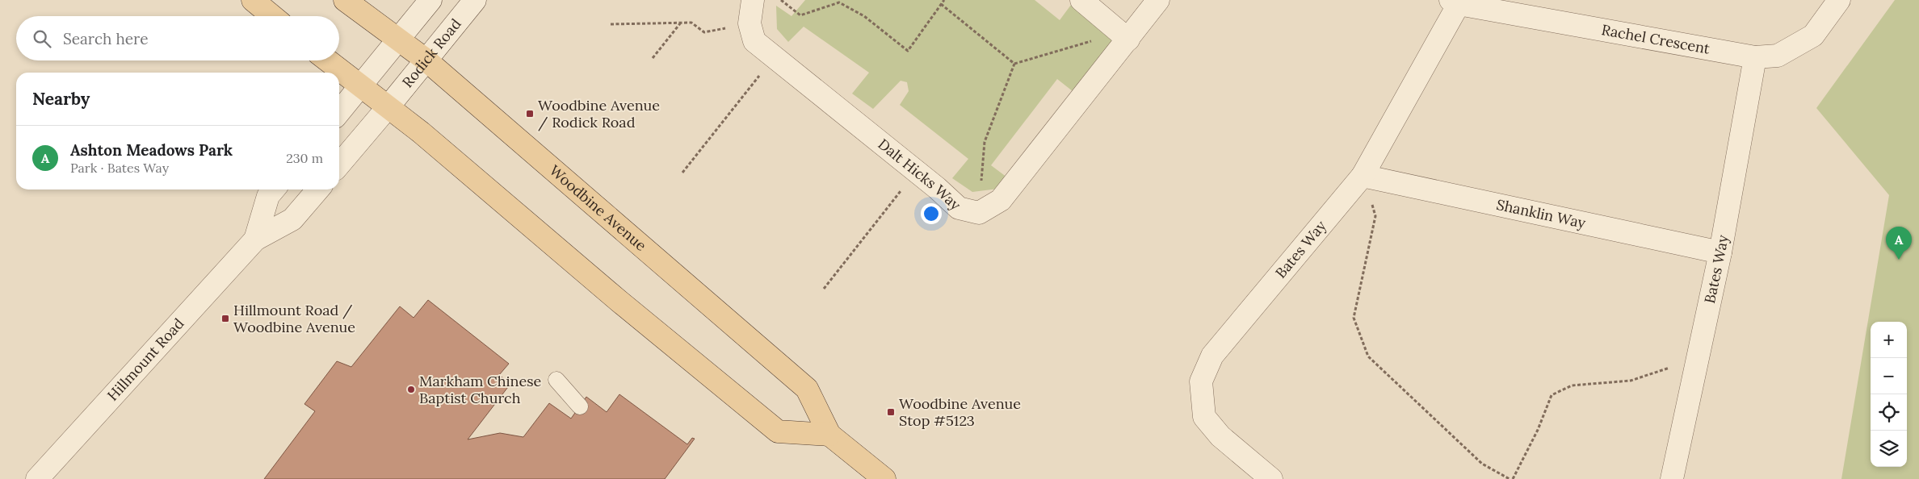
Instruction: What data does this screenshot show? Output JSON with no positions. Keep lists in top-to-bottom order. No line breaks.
{"streets":{"main road":["Woodbine Avenue"],"street":["Rachel Crescent","Rodick Road","Dalt Hicks Way","Shanklin Way","Bates Way","Hillmount Road"]},"crossings":[["Rachel Crescent","Bates Way"],["Rodick Road","Woodbine Avenue"],["Shanklin Way","Bates Way"]],"places":{"transit":["Woodbine Avenue / Rodick Road","Hillmount Road / Woodbine Avenue","Woodbine Avenue Stop #5123"],"other":["Markham Chinese Baptist Church"]},"page":{"search":"Search here","heading":"Nearby","list":[{"mark":"A","name":"Ashton Meadows Park","note":"Park · Bates Way","value":"230 m"}],"pins":"A","map_buttons":["+","−"]}}
